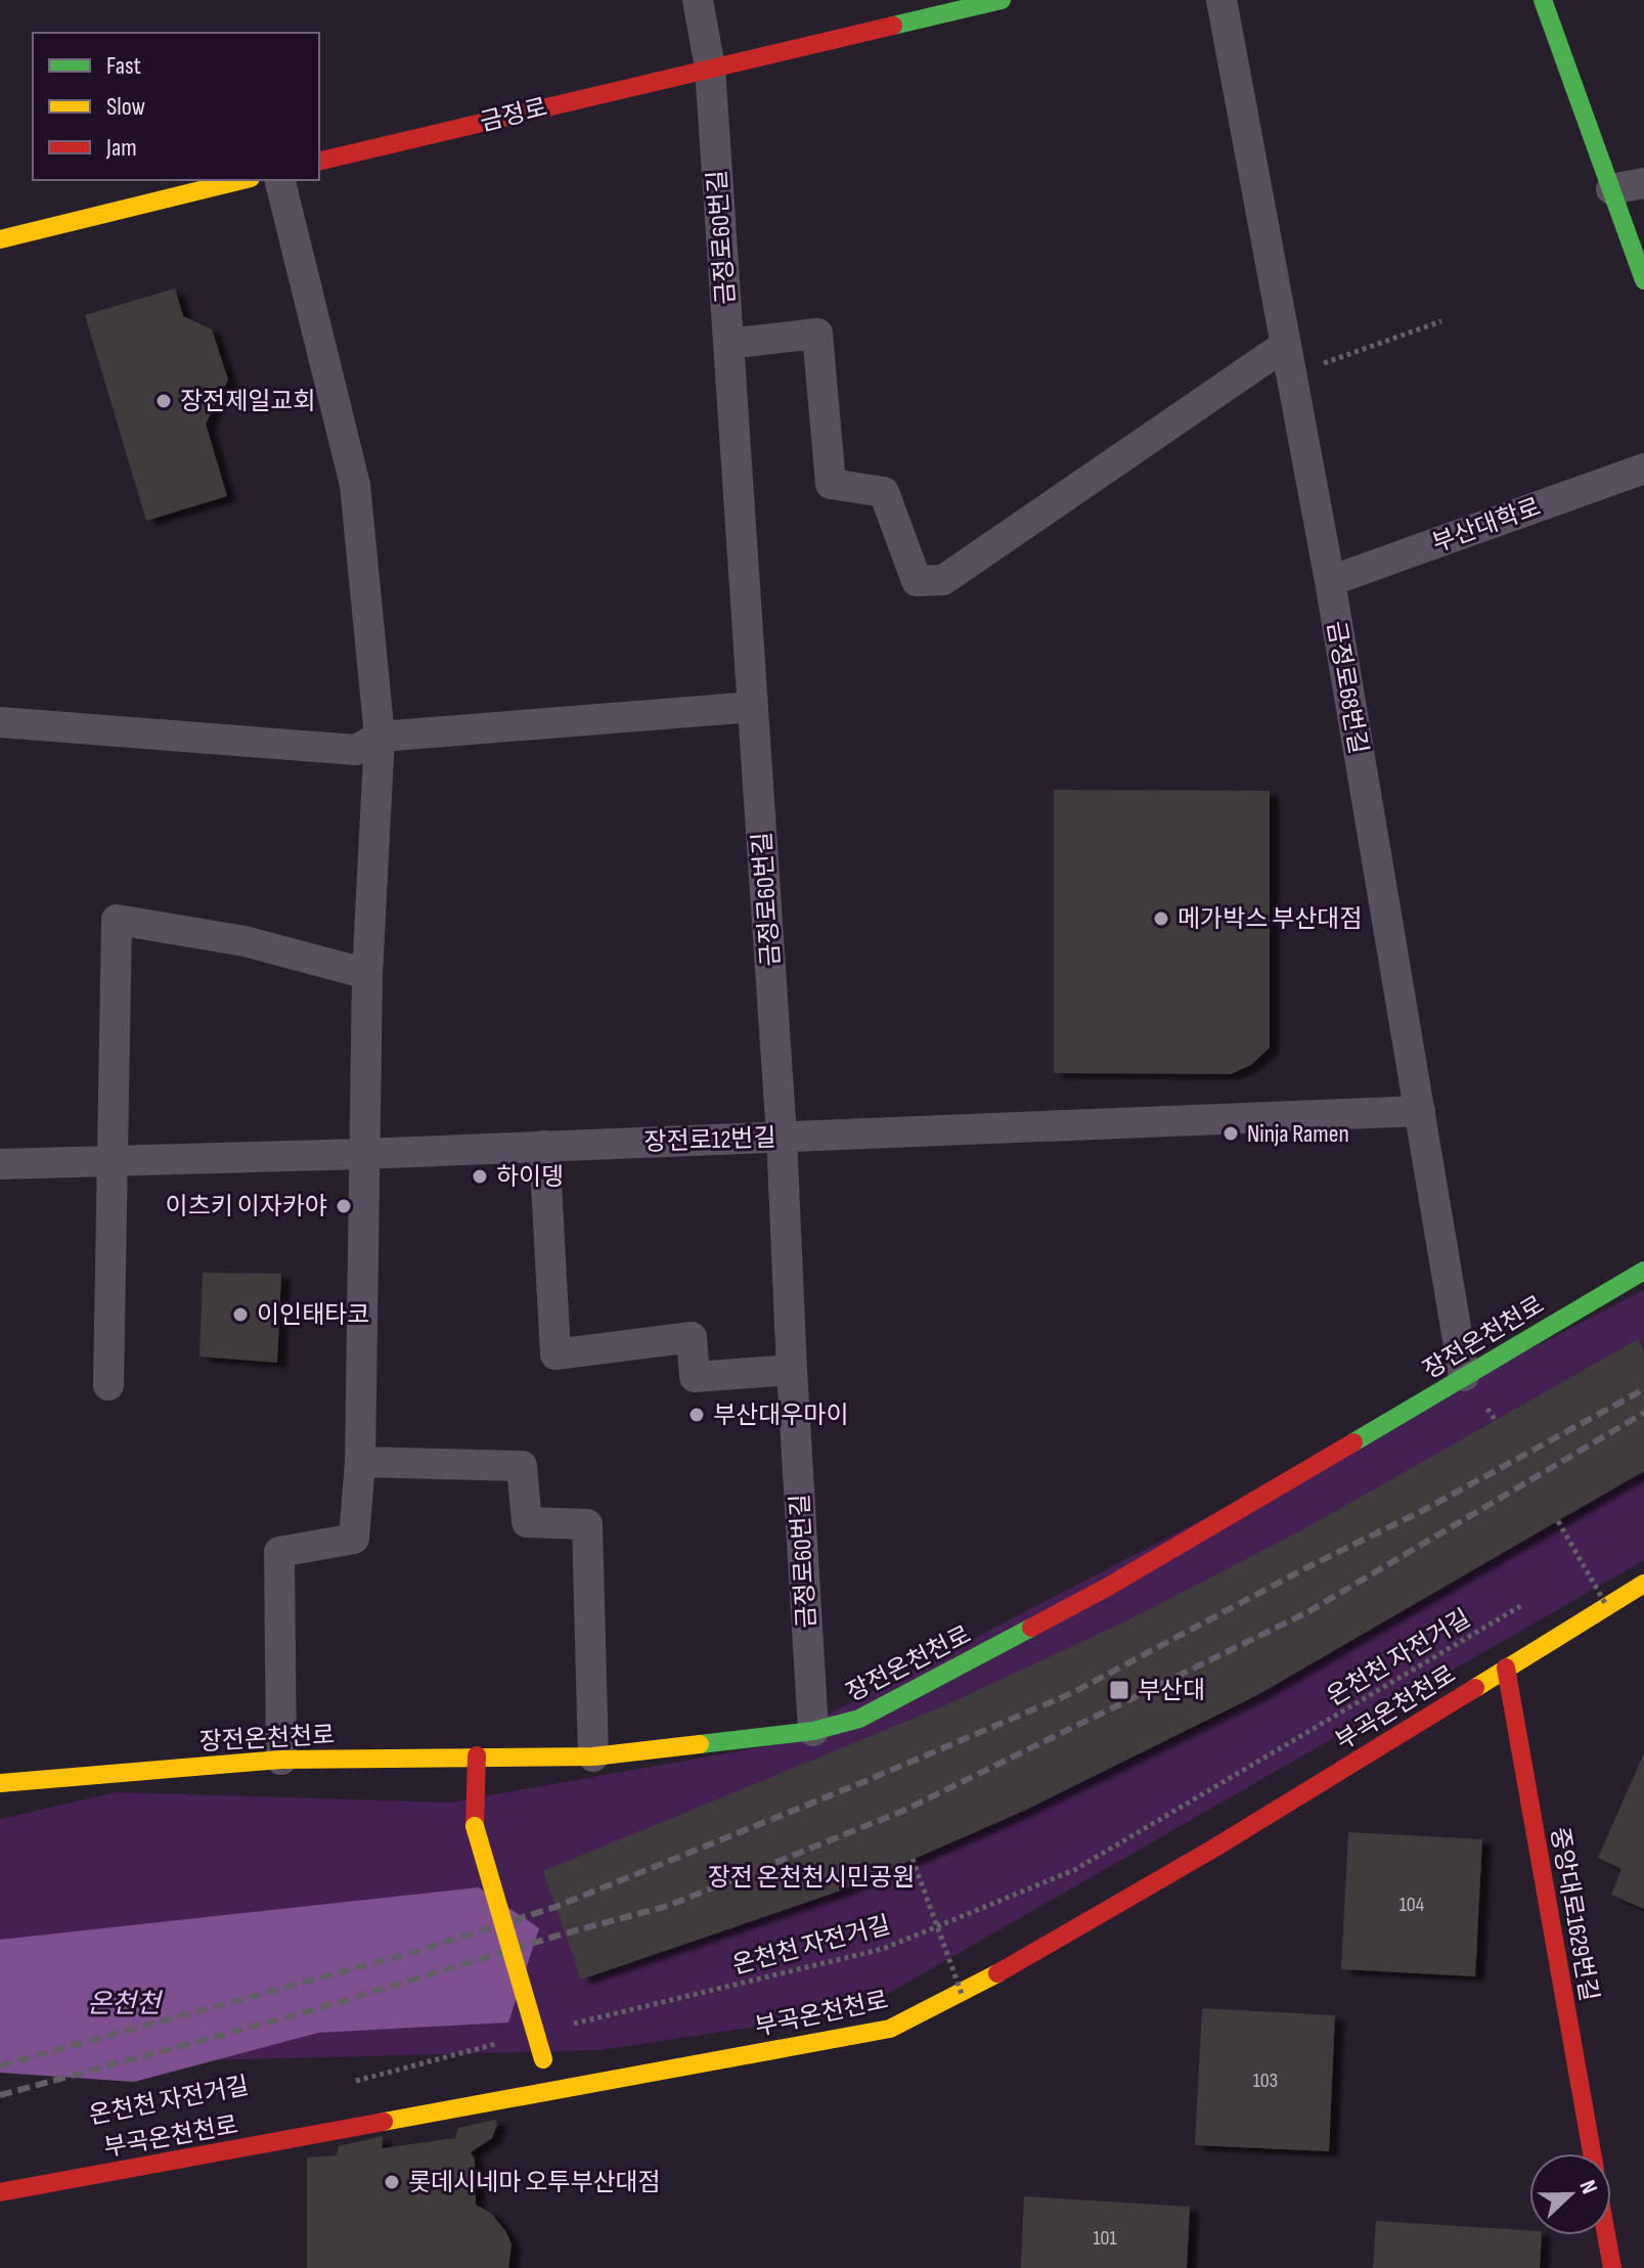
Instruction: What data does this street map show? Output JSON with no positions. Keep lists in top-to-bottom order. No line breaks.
{"streets":{"main road":["금정로","장전온천천로","부곡온천천로","중앙대로1629번길"],"street":["금정로60번길","부산대학로","금정로68번길","장전로12번길"],"path":["온천천 자전거길"]},"crossings":[["금정로","금정로60번길"],["금정로60번길","장전로12번길"],["금정로60번길","장전온천천로"],["부산대학로","금정로68번길"],["금정로68번길","장전로12번길"],["금정로68번길","장전온천천로"],["부곡온천천로","중앙대로1629번길"]],"water":["온천천"],"parks":["장전 온천천시민공원"],"places":{"other":["장전제일교회","메가박스 부산대점","Ninja Ramen","하이뎅","이츠키 이자카야","이인태타코","부산대우마이","롯데시네마 오투부산대점"],"transit":["부산대"]},"house_numbers":["104","103","101"],"legend":["Fast","Slow","Jam"],"north":"right"}
